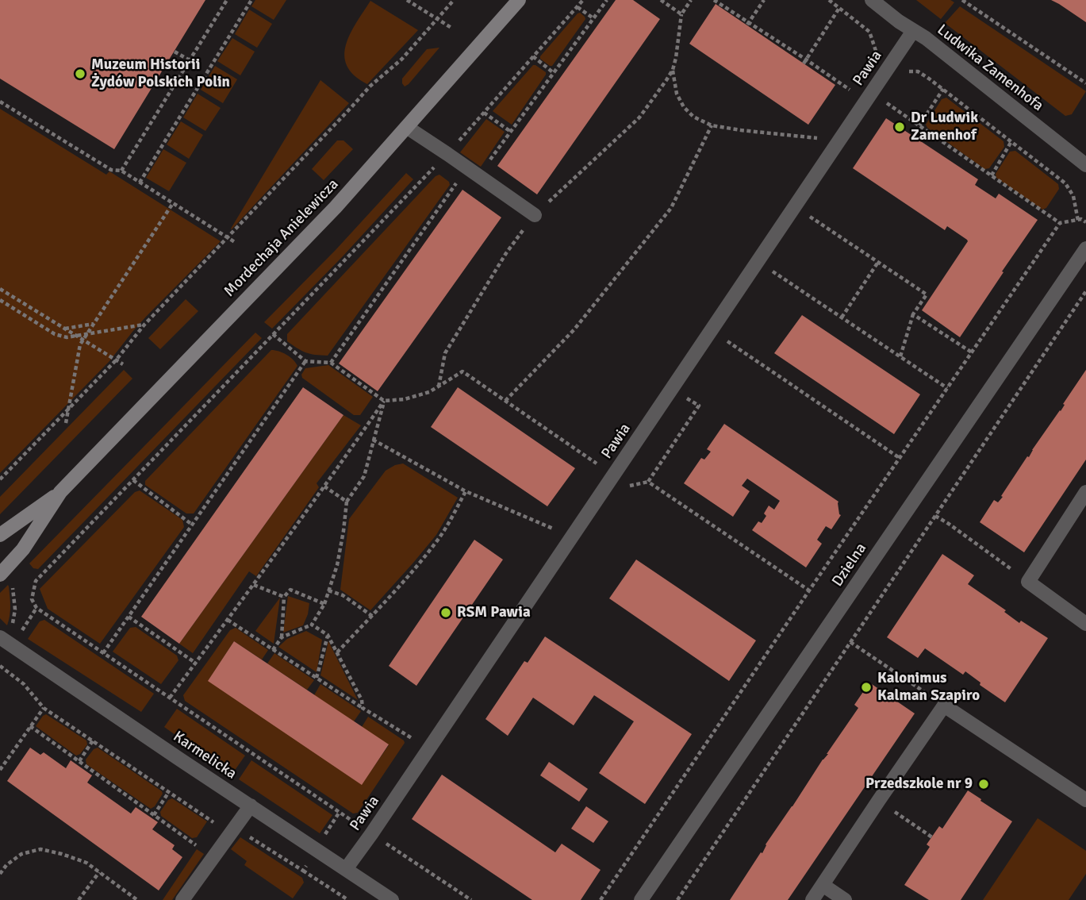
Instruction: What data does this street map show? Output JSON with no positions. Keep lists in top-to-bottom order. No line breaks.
{"streets":{"street":["Pawia","Ludwika Zamenhofa","Mordechaja Anielewicza","Dzielna","Karmelicka"]},"crossings":[["Pawia","Ludwika Zamenhofa"],["Pawia","Karmelicka"]],"places":["Muzeum Historii Żydów Polskich Polin","Dr Ludwik Zamenhof","RSM Pawia","Kalonimus Kalman Szapiro","Przedszkole nr 9"]}
